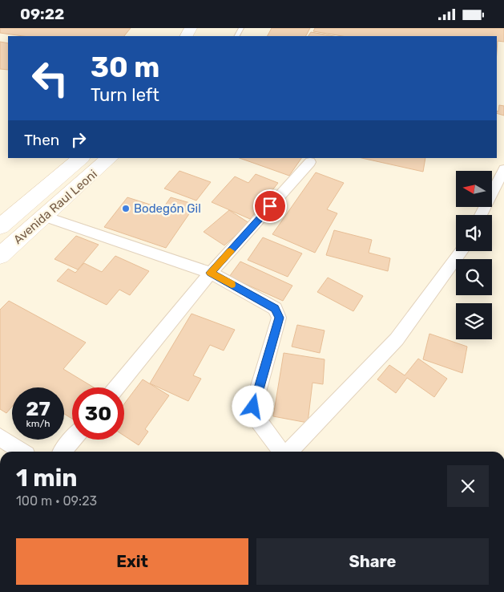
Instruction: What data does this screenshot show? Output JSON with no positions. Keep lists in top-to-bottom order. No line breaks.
{"streets":{"main road":["Avenida Raul Leoni"]},"places":["Bodegón Gil"],"north":"left","page":{"status":"09:22","turn":["30 m","Turn left"],"then":"Then","speed":"27 km/h","limit":"30","heading":["1 min","100 m · 09:23"],"buttons":["Exit","Share"]}}
